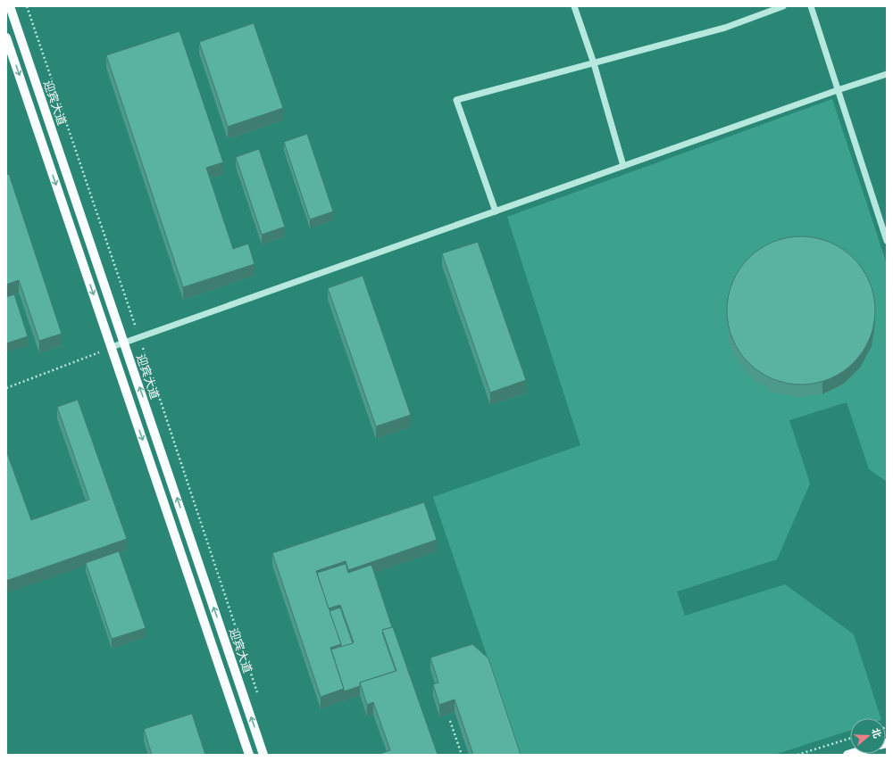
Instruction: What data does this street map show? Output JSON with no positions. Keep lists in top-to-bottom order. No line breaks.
{"streets":{"main road":["迎宾大道"]},"north":"right"}
